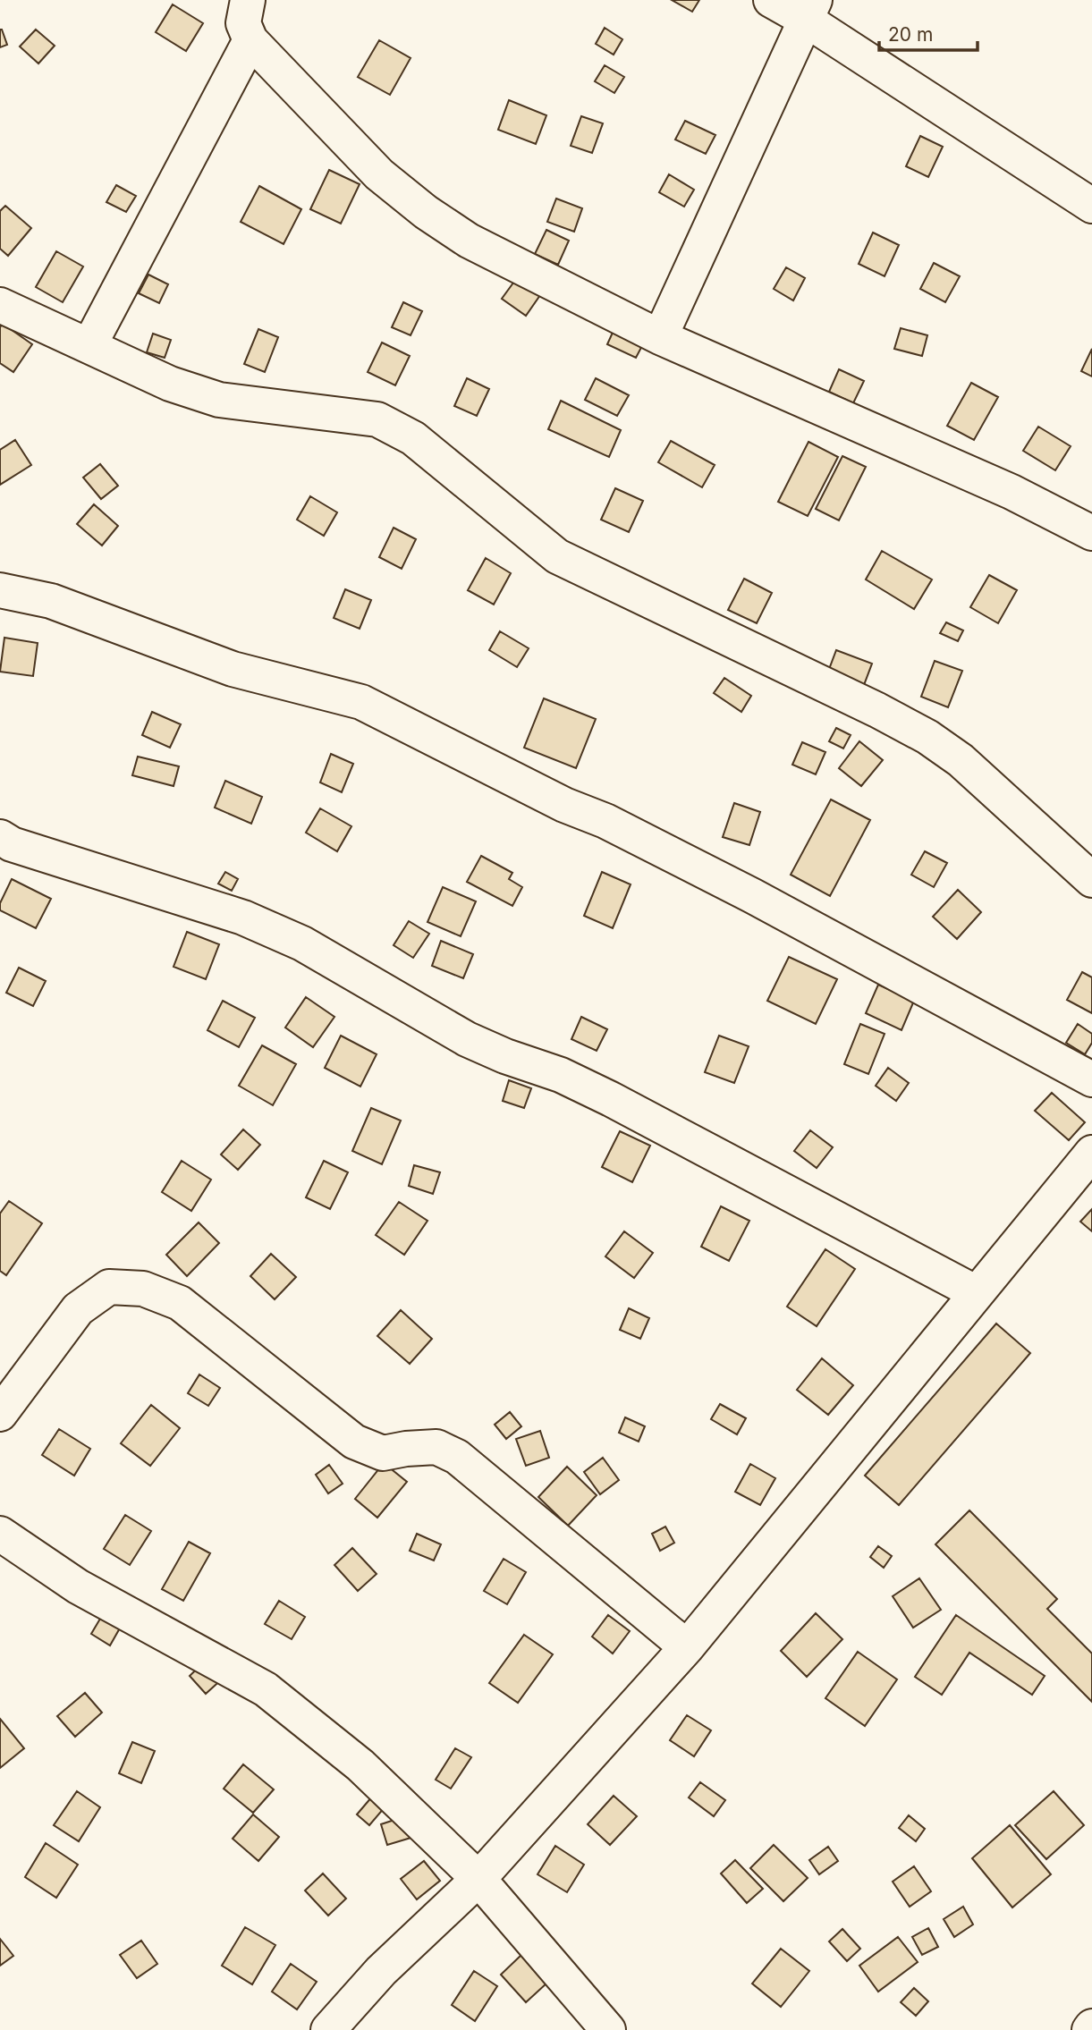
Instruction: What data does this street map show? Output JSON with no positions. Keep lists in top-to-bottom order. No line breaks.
{"scale_bar":"20 m"}
